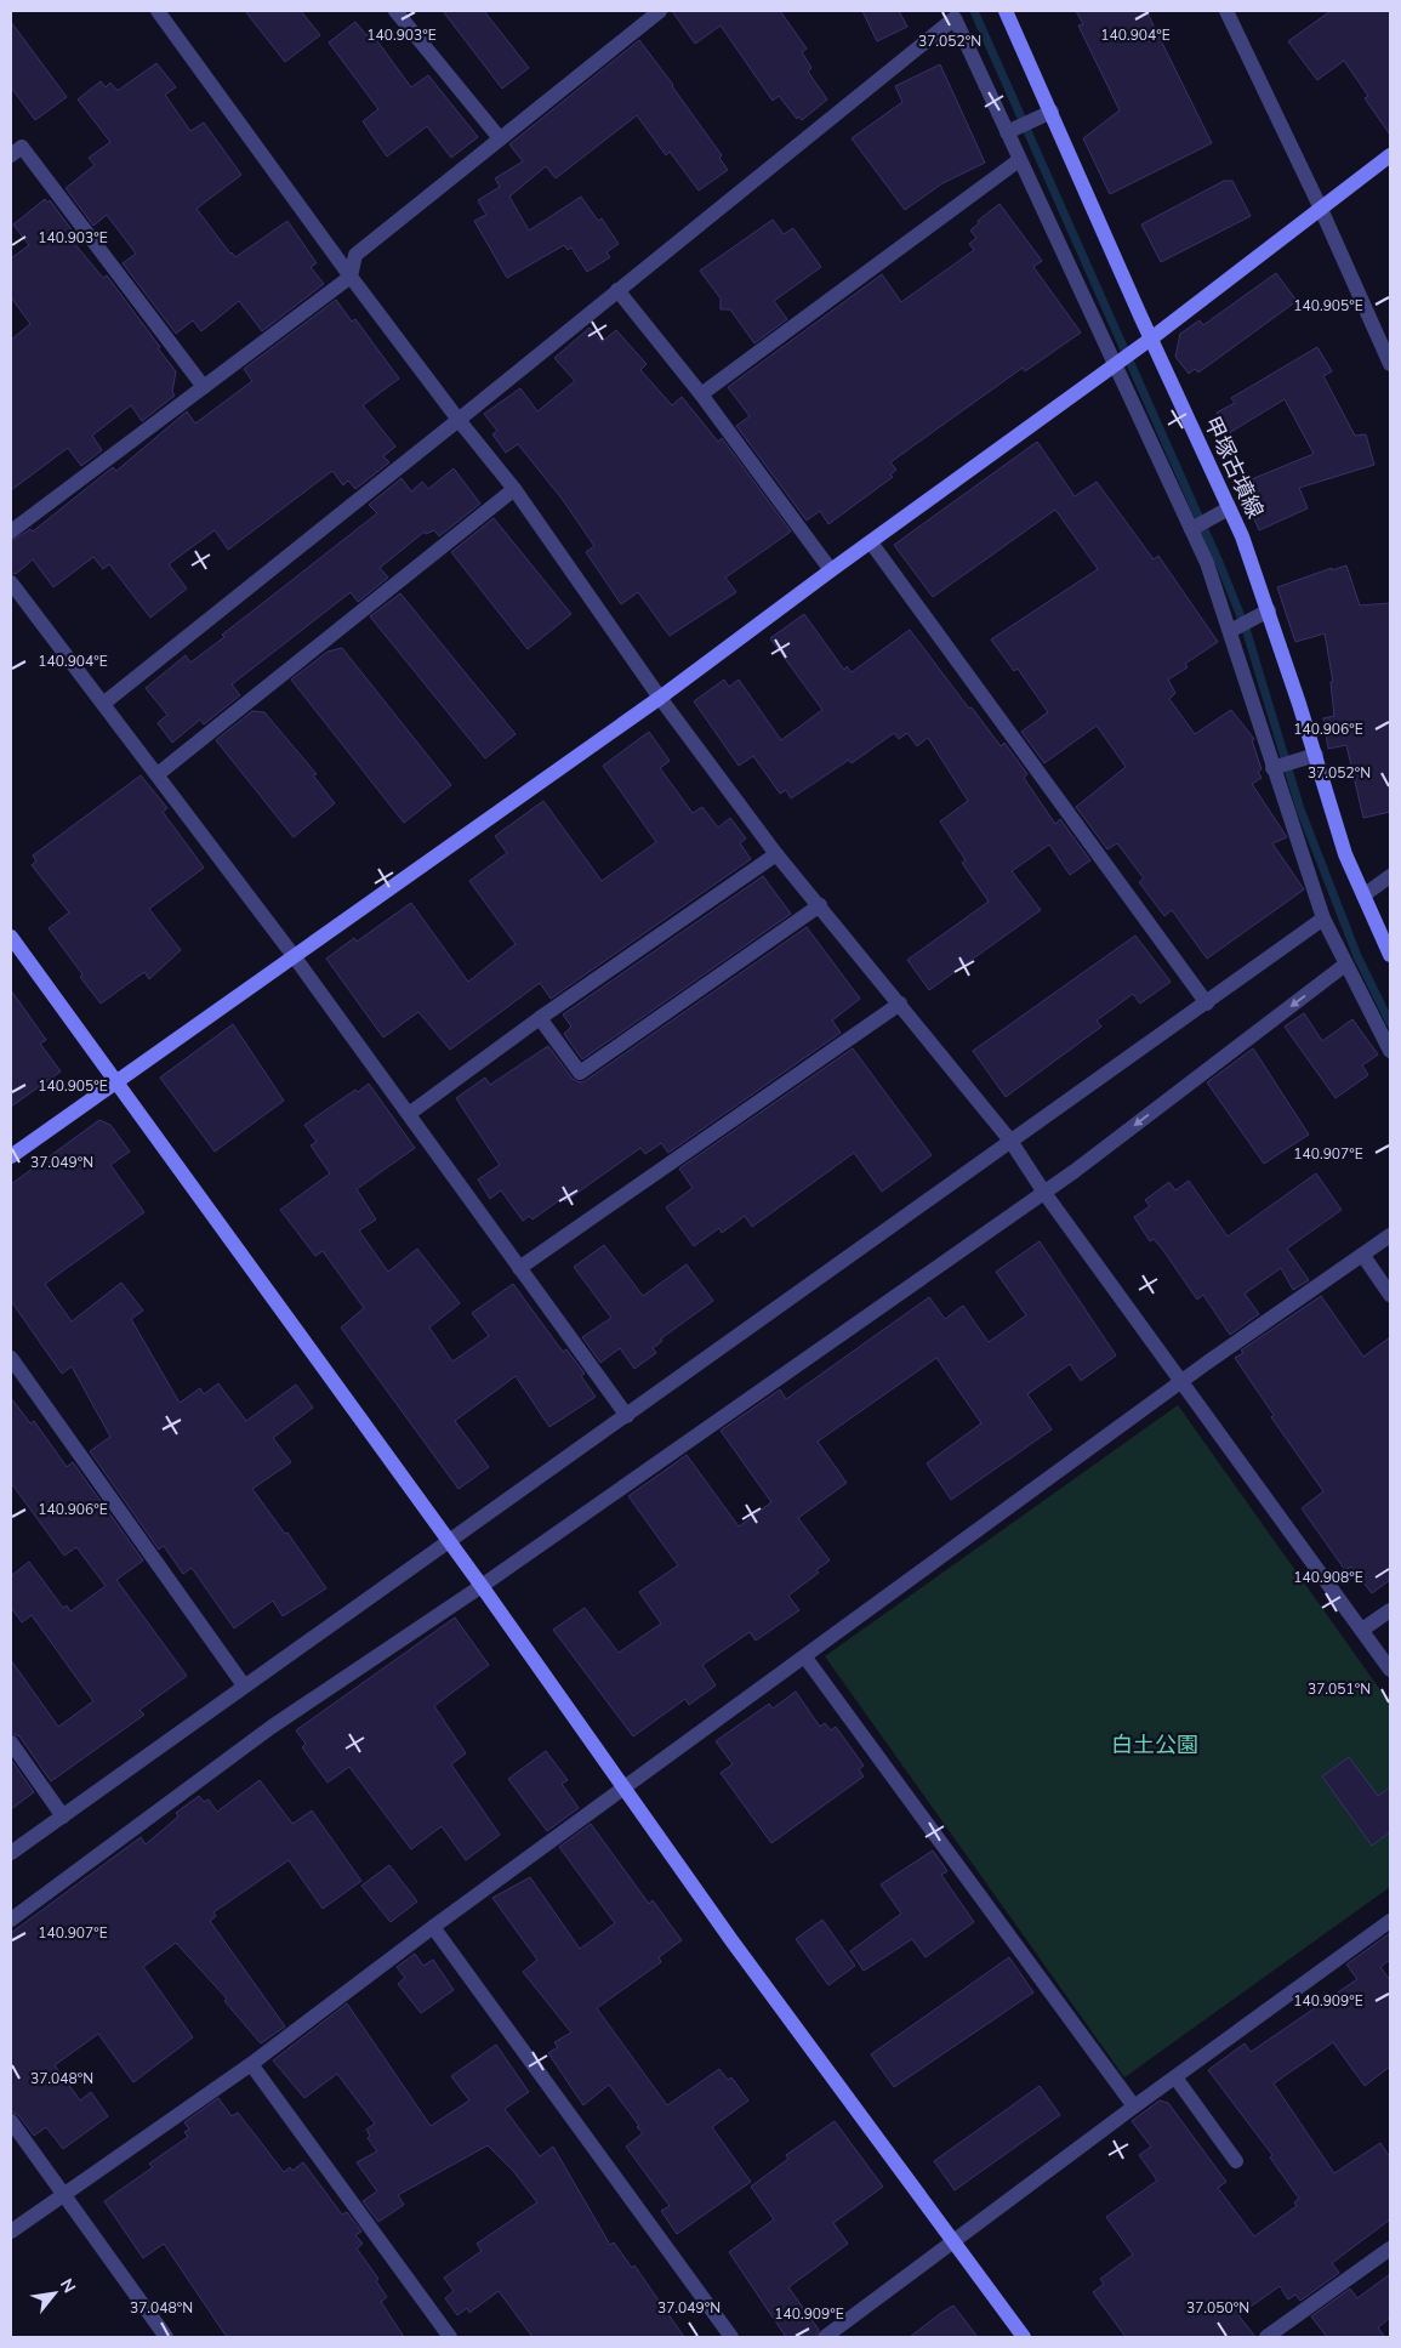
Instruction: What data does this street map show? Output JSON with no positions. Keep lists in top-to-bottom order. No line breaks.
{"streets":{"street":["甲塚古墳線"]},"parks":["白土公園"],"north":"top right","coordinates":["140.903°E","140.904°E","37.052°N","140.905°E","140.906°E","140.907°E","37.049°N","140.908°E","37.051°N","140.909°E","37.048°N","37.050°N"]}
